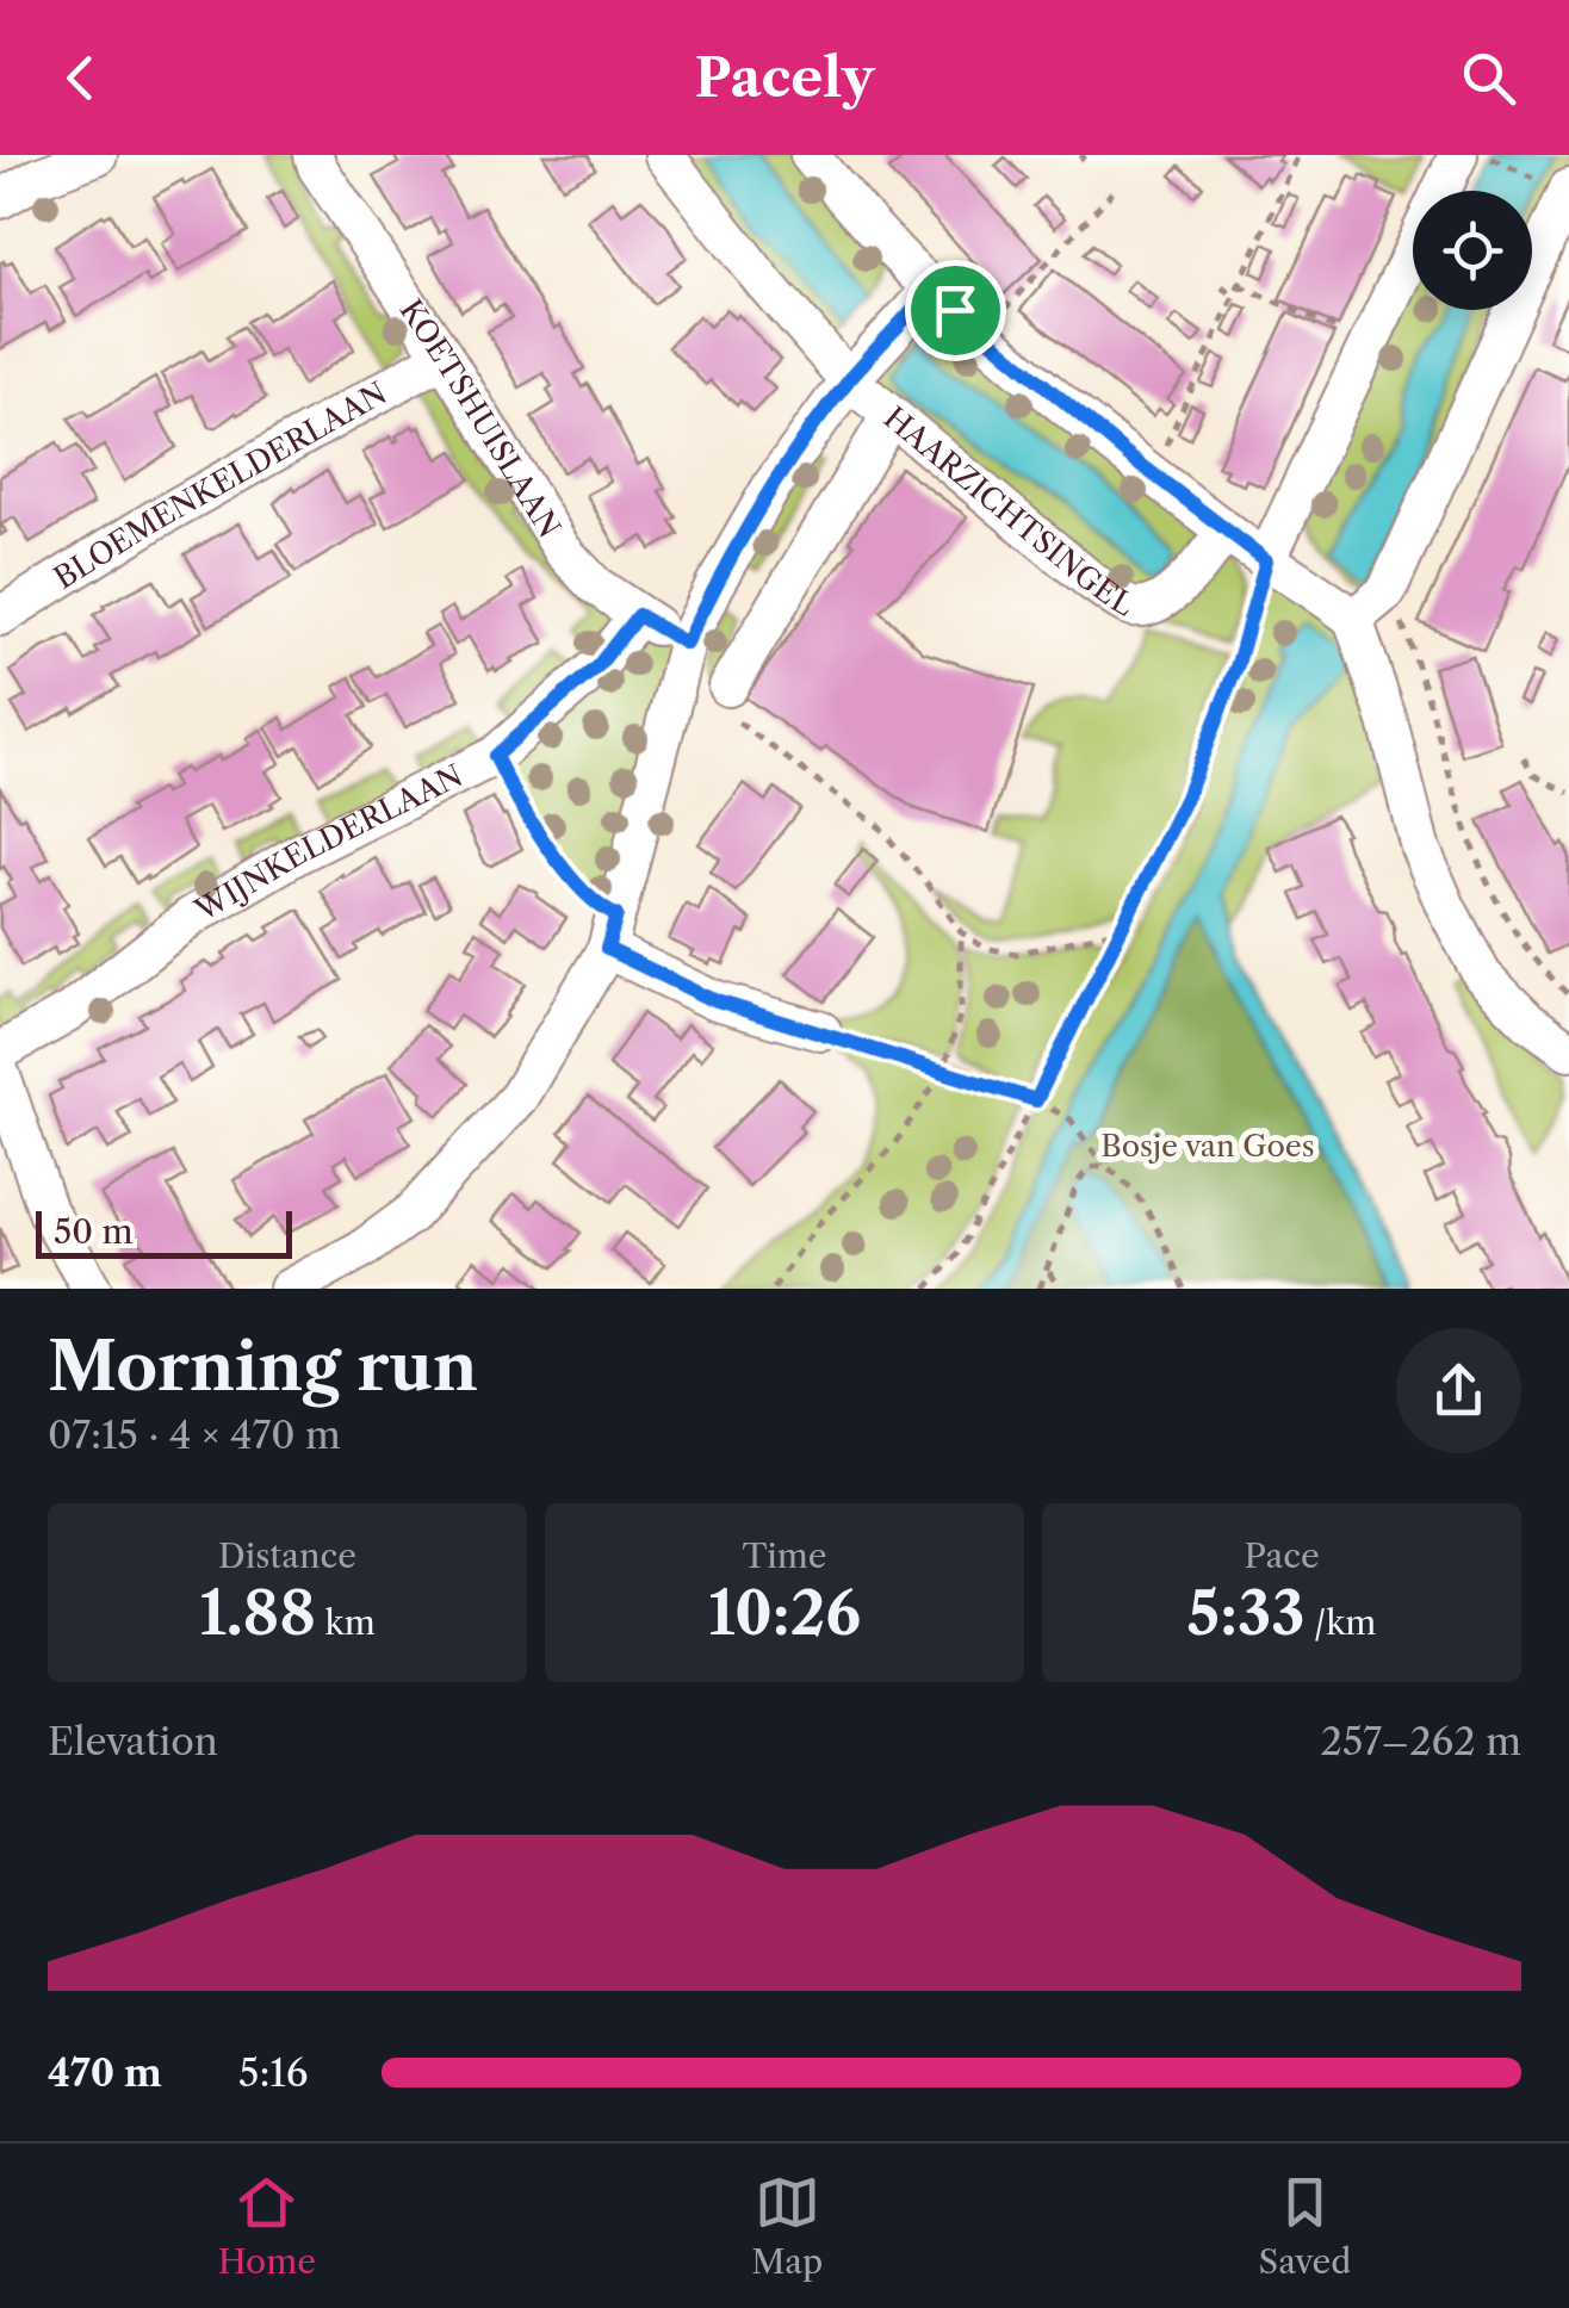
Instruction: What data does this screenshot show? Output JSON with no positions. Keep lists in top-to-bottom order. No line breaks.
{"streets":{"street":["KOETSHUISLAAN","BLOEMENKELDERLAAN","HAARZICHTSINGEL","WIJNKELDERLAAN"]},"crossings":[["KOETSHUISLAAN","BLOEMENKELDERLAAN"],["KOETSHUISLAAN","WIJNKELDERLAAN"]],"parks":["Bosje van Goes"],"scale_bar":"50 m","page":{"header":"Pacely","scale":"50 m","heading":["Morning run","07:15 · 4 × 470 m"],"stats":[["Distance","1.88 km"],["Time","10:26"],["Pace","5:33 /km"]],"chart":["Elevation","257–262 m"],"list":[{"name":"470 m","note":"5:16"}],"tabs":["Home","Map","Saved"]}}
